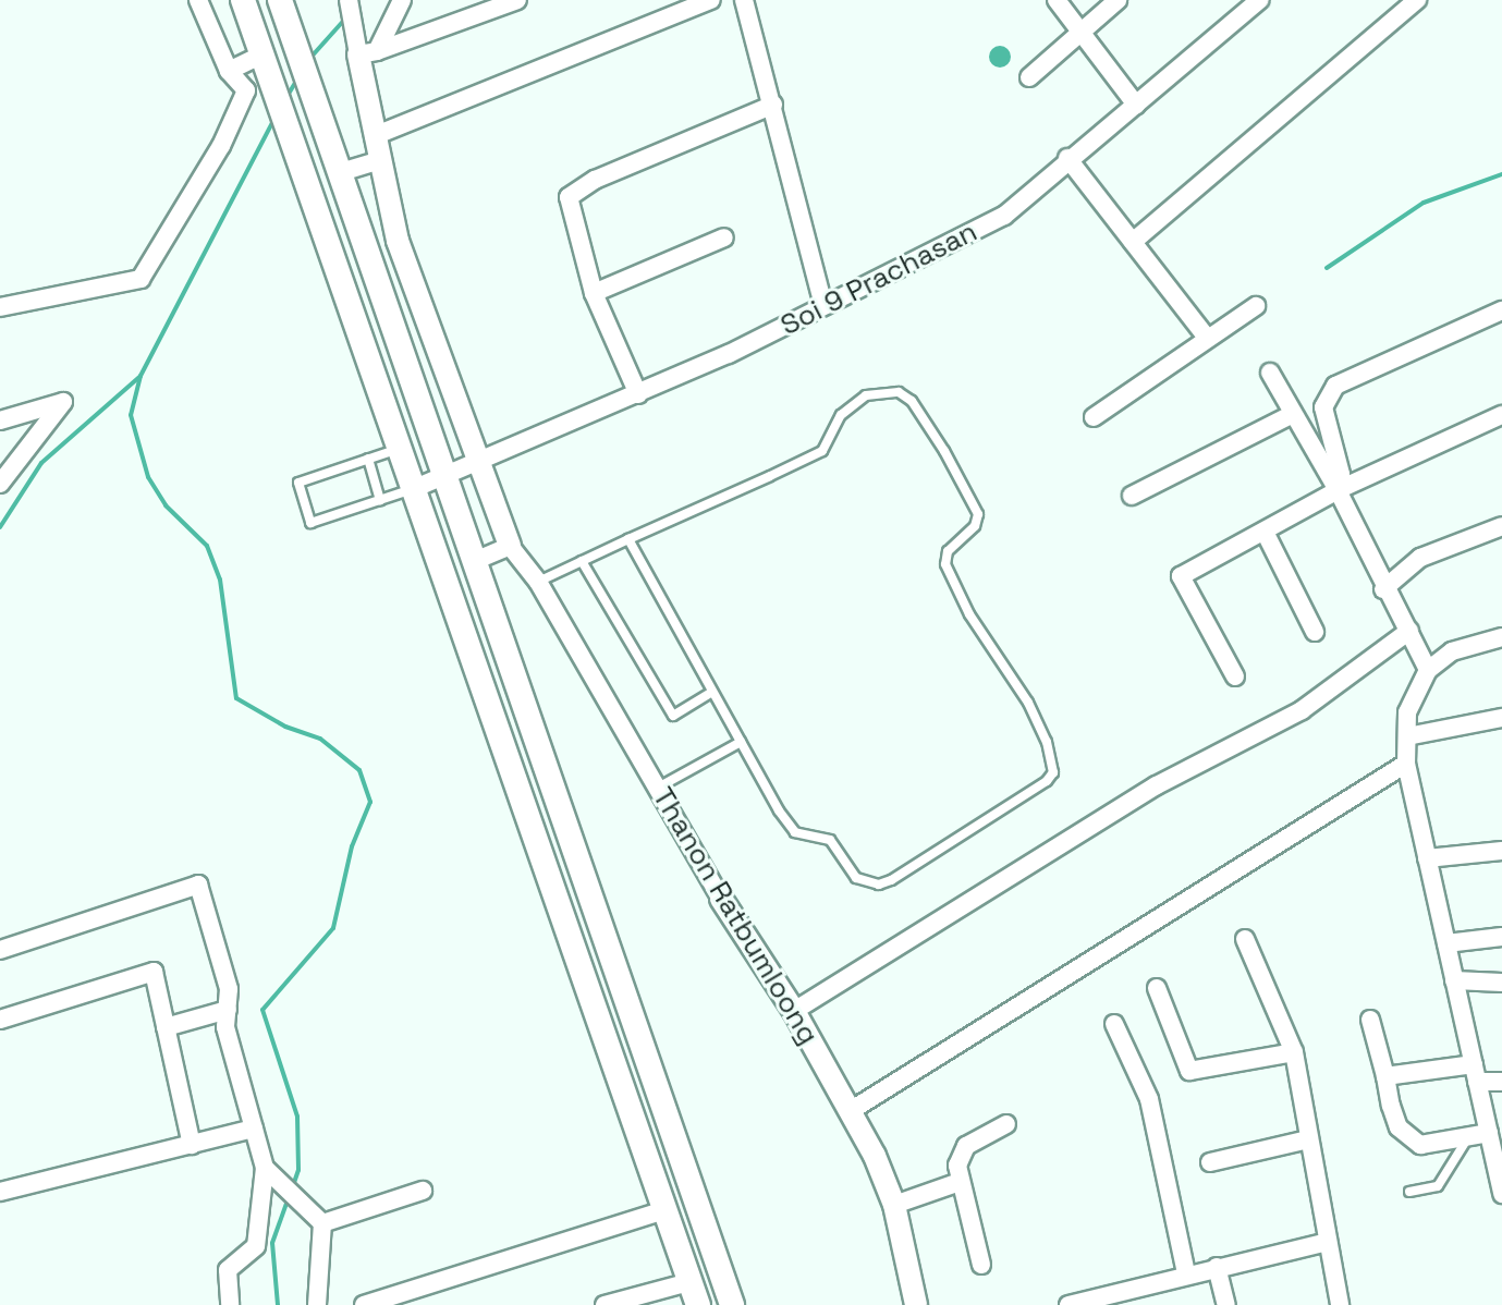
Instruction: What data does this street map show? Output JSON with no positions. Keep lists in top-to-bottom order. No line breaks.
{"streets":{"street":["Soi 9 Prachasan","Thanon Ratbumloong"]}}
